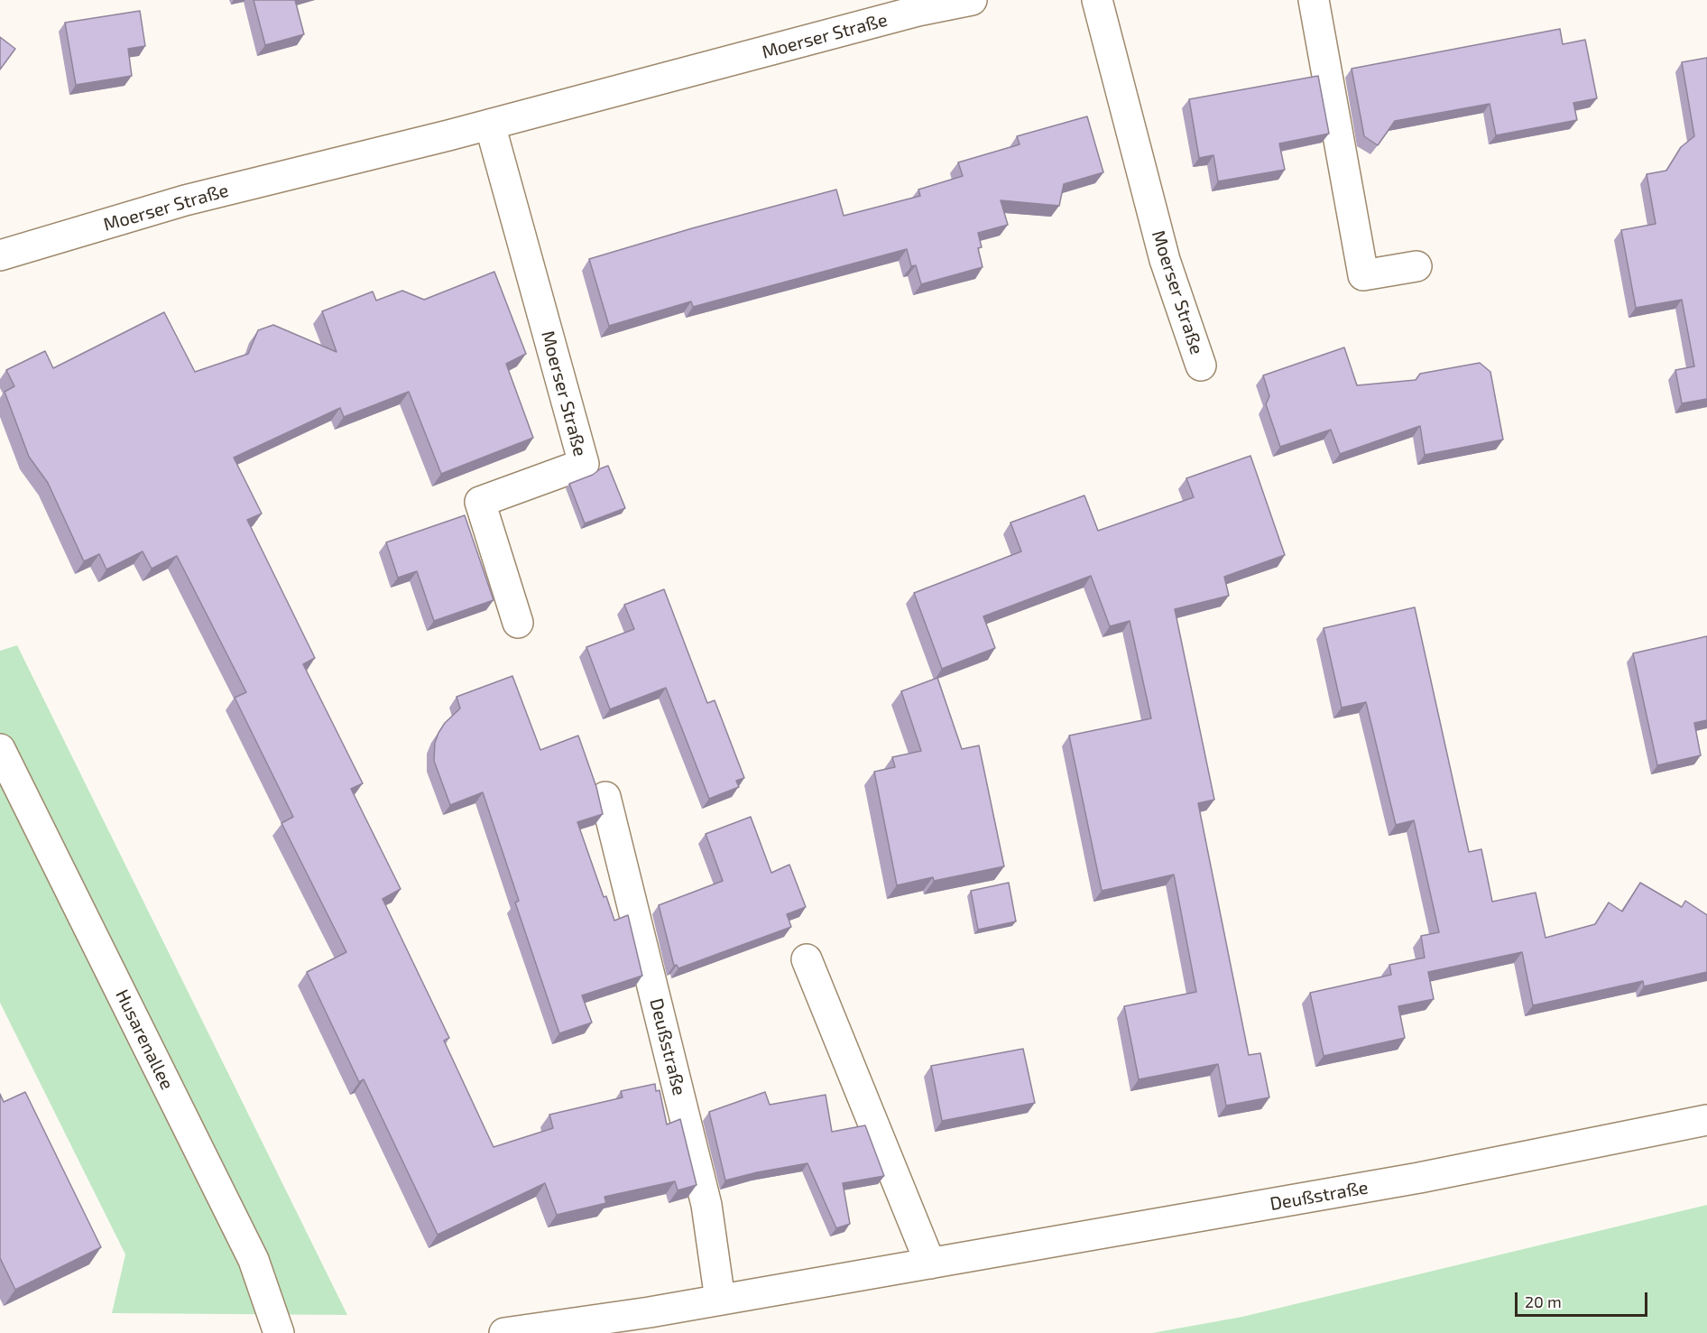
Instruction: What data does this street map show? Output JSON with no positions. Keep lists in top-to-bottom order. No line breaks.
{"streets":{"street":["Moerser Straße","Husarenallee","Deußstraße"]},"scale_bar":"20 m"}
